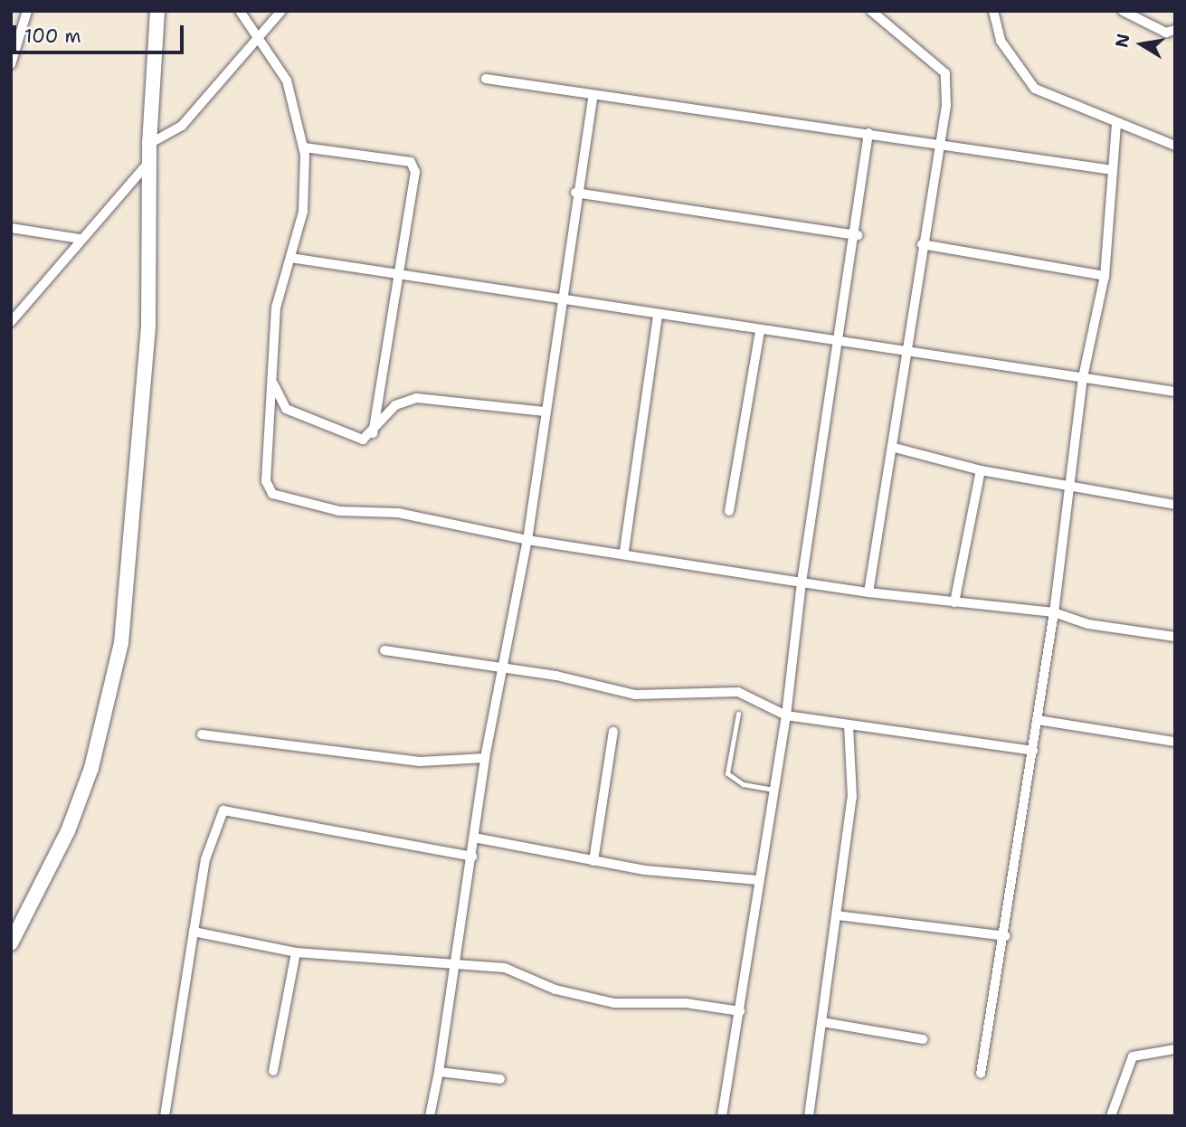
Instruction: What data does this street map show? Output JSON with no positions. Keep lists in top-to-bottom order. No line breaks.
{"scale_bar":"100 m","north":"left"}
